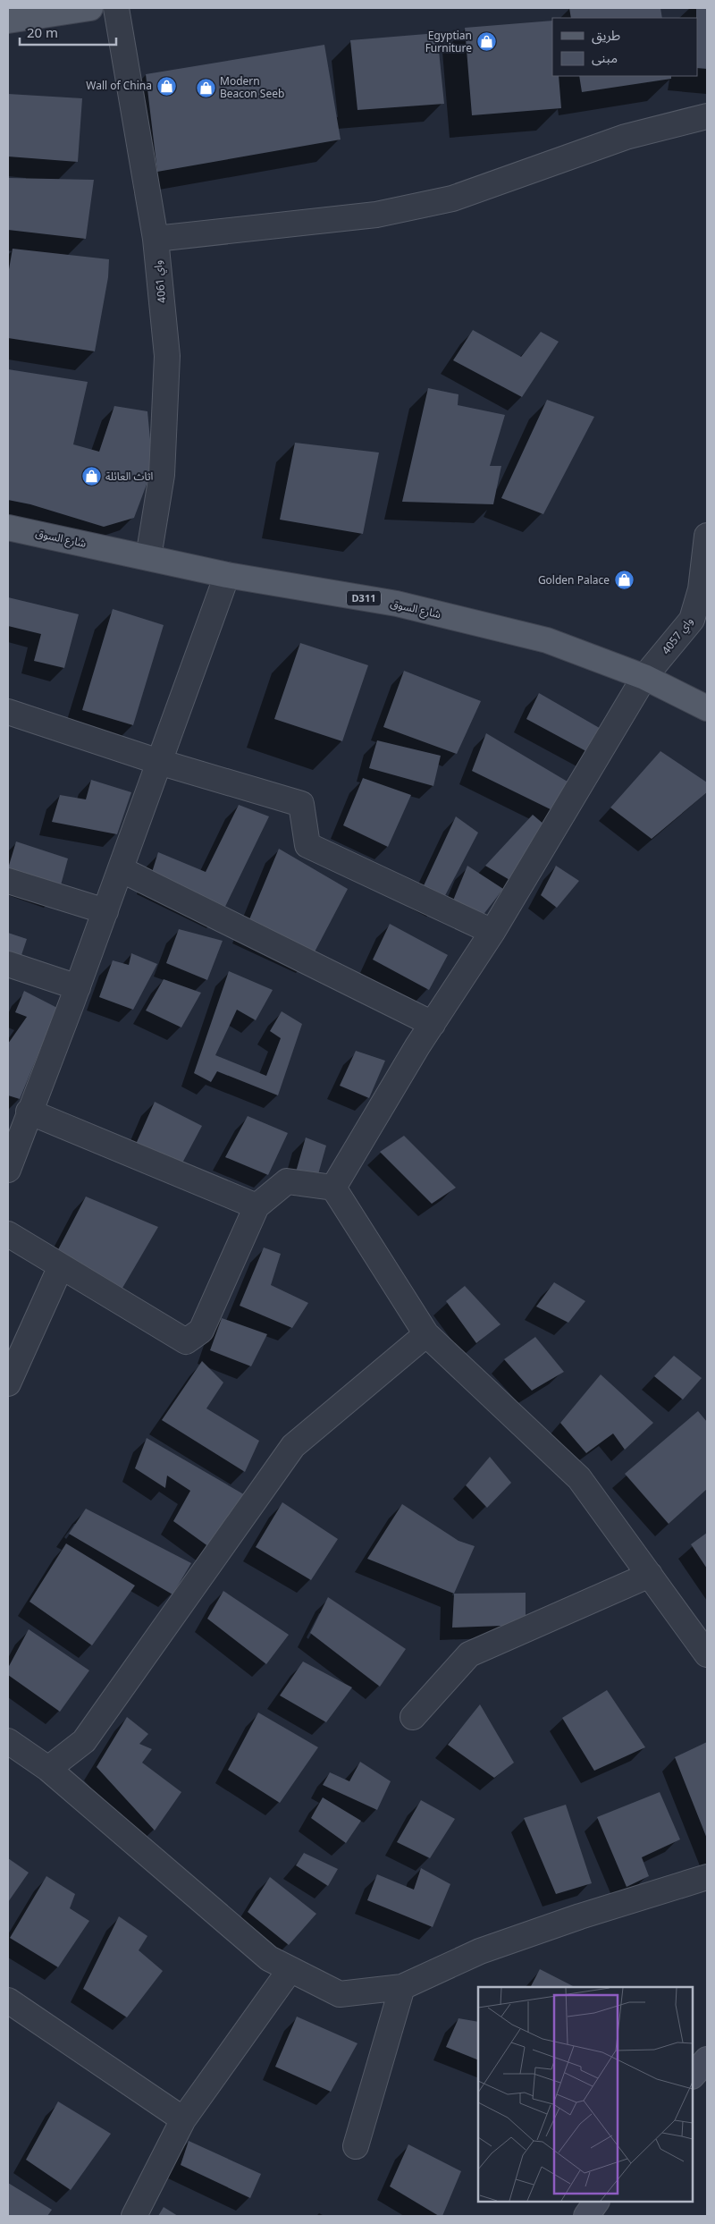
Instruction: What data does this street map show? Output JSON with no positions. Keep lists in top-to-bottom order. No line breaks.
{"streets":{"main road":["شارع السوق","D311"],"street":["واي 4061","واي 4057"]},"crossings":[["واي 4061","شارع السوق"],["شارع السوق","واي 4057"]],"places":{"shop":["Egyptian Furniture","Wall of China","Modern Beacon Seeb","اثاث العائلة","Golden Palace"]},"legend":["طريق","مبنى"],"scale_bar":"20 m"}
